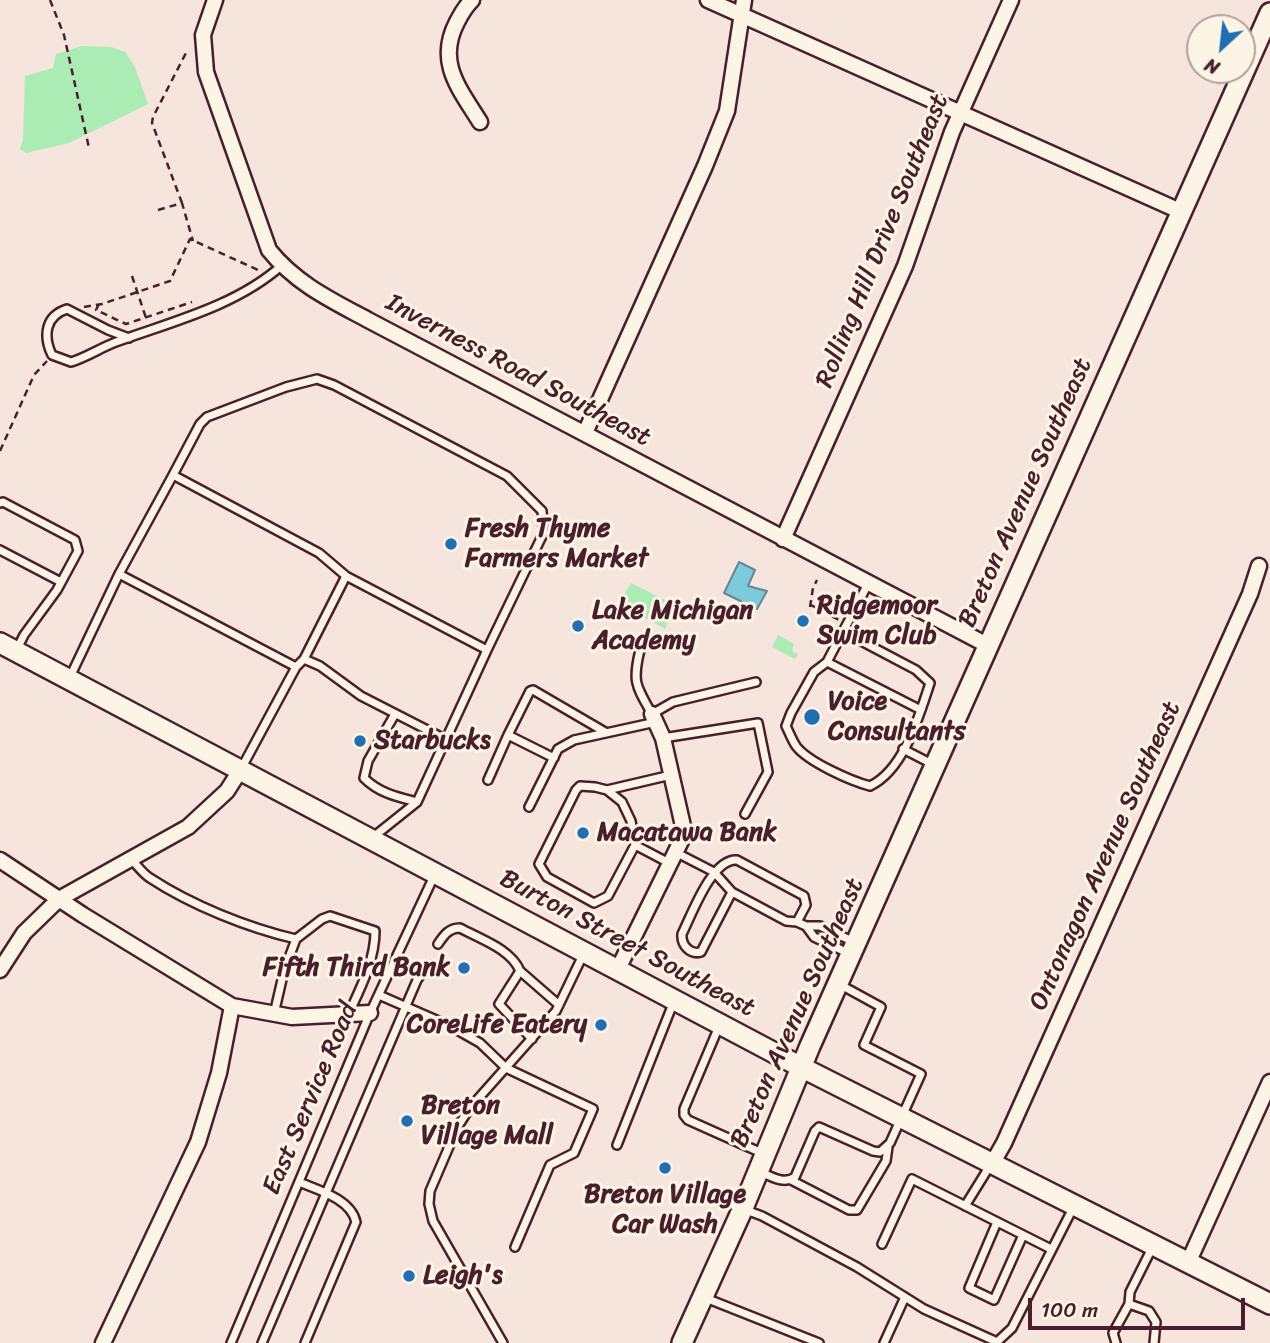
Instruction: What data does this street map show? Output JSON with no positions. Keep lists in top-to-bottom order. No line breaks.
{"streets":{"main road":["Breton Avenue Southeast","Burton Street Southeast"],"street":["Rolling Hill Drive Southeast","Inverness Road Southeast","Ontonagon Avenue Southeast"],"lane":["East Service Road"]},"crossings":[["Rolling Hill Drive Southeast","Inverness Road Southeast"],["Inverness Road Southeast","Breton Avenue Southeast"],["Breton Avenue Southeast","Burton Street Southeast"],["Ontonagon Avenue Southeast","Burton Street Southeast"],["Burton Street Southeast","East Service Road"]],"places":["Fresh Thyme Farmers Market","Ridgemoor Swim Club","Lake Michigan Academy","Voice Consultants","Starbucks","Macatawa Bank","Fifth Third Bank","CoreLife Eatery","Breton Village Mall","Breton Village Car Wash","Leigh's"],"scale_bar":"100 m","north":"bottom left"}
